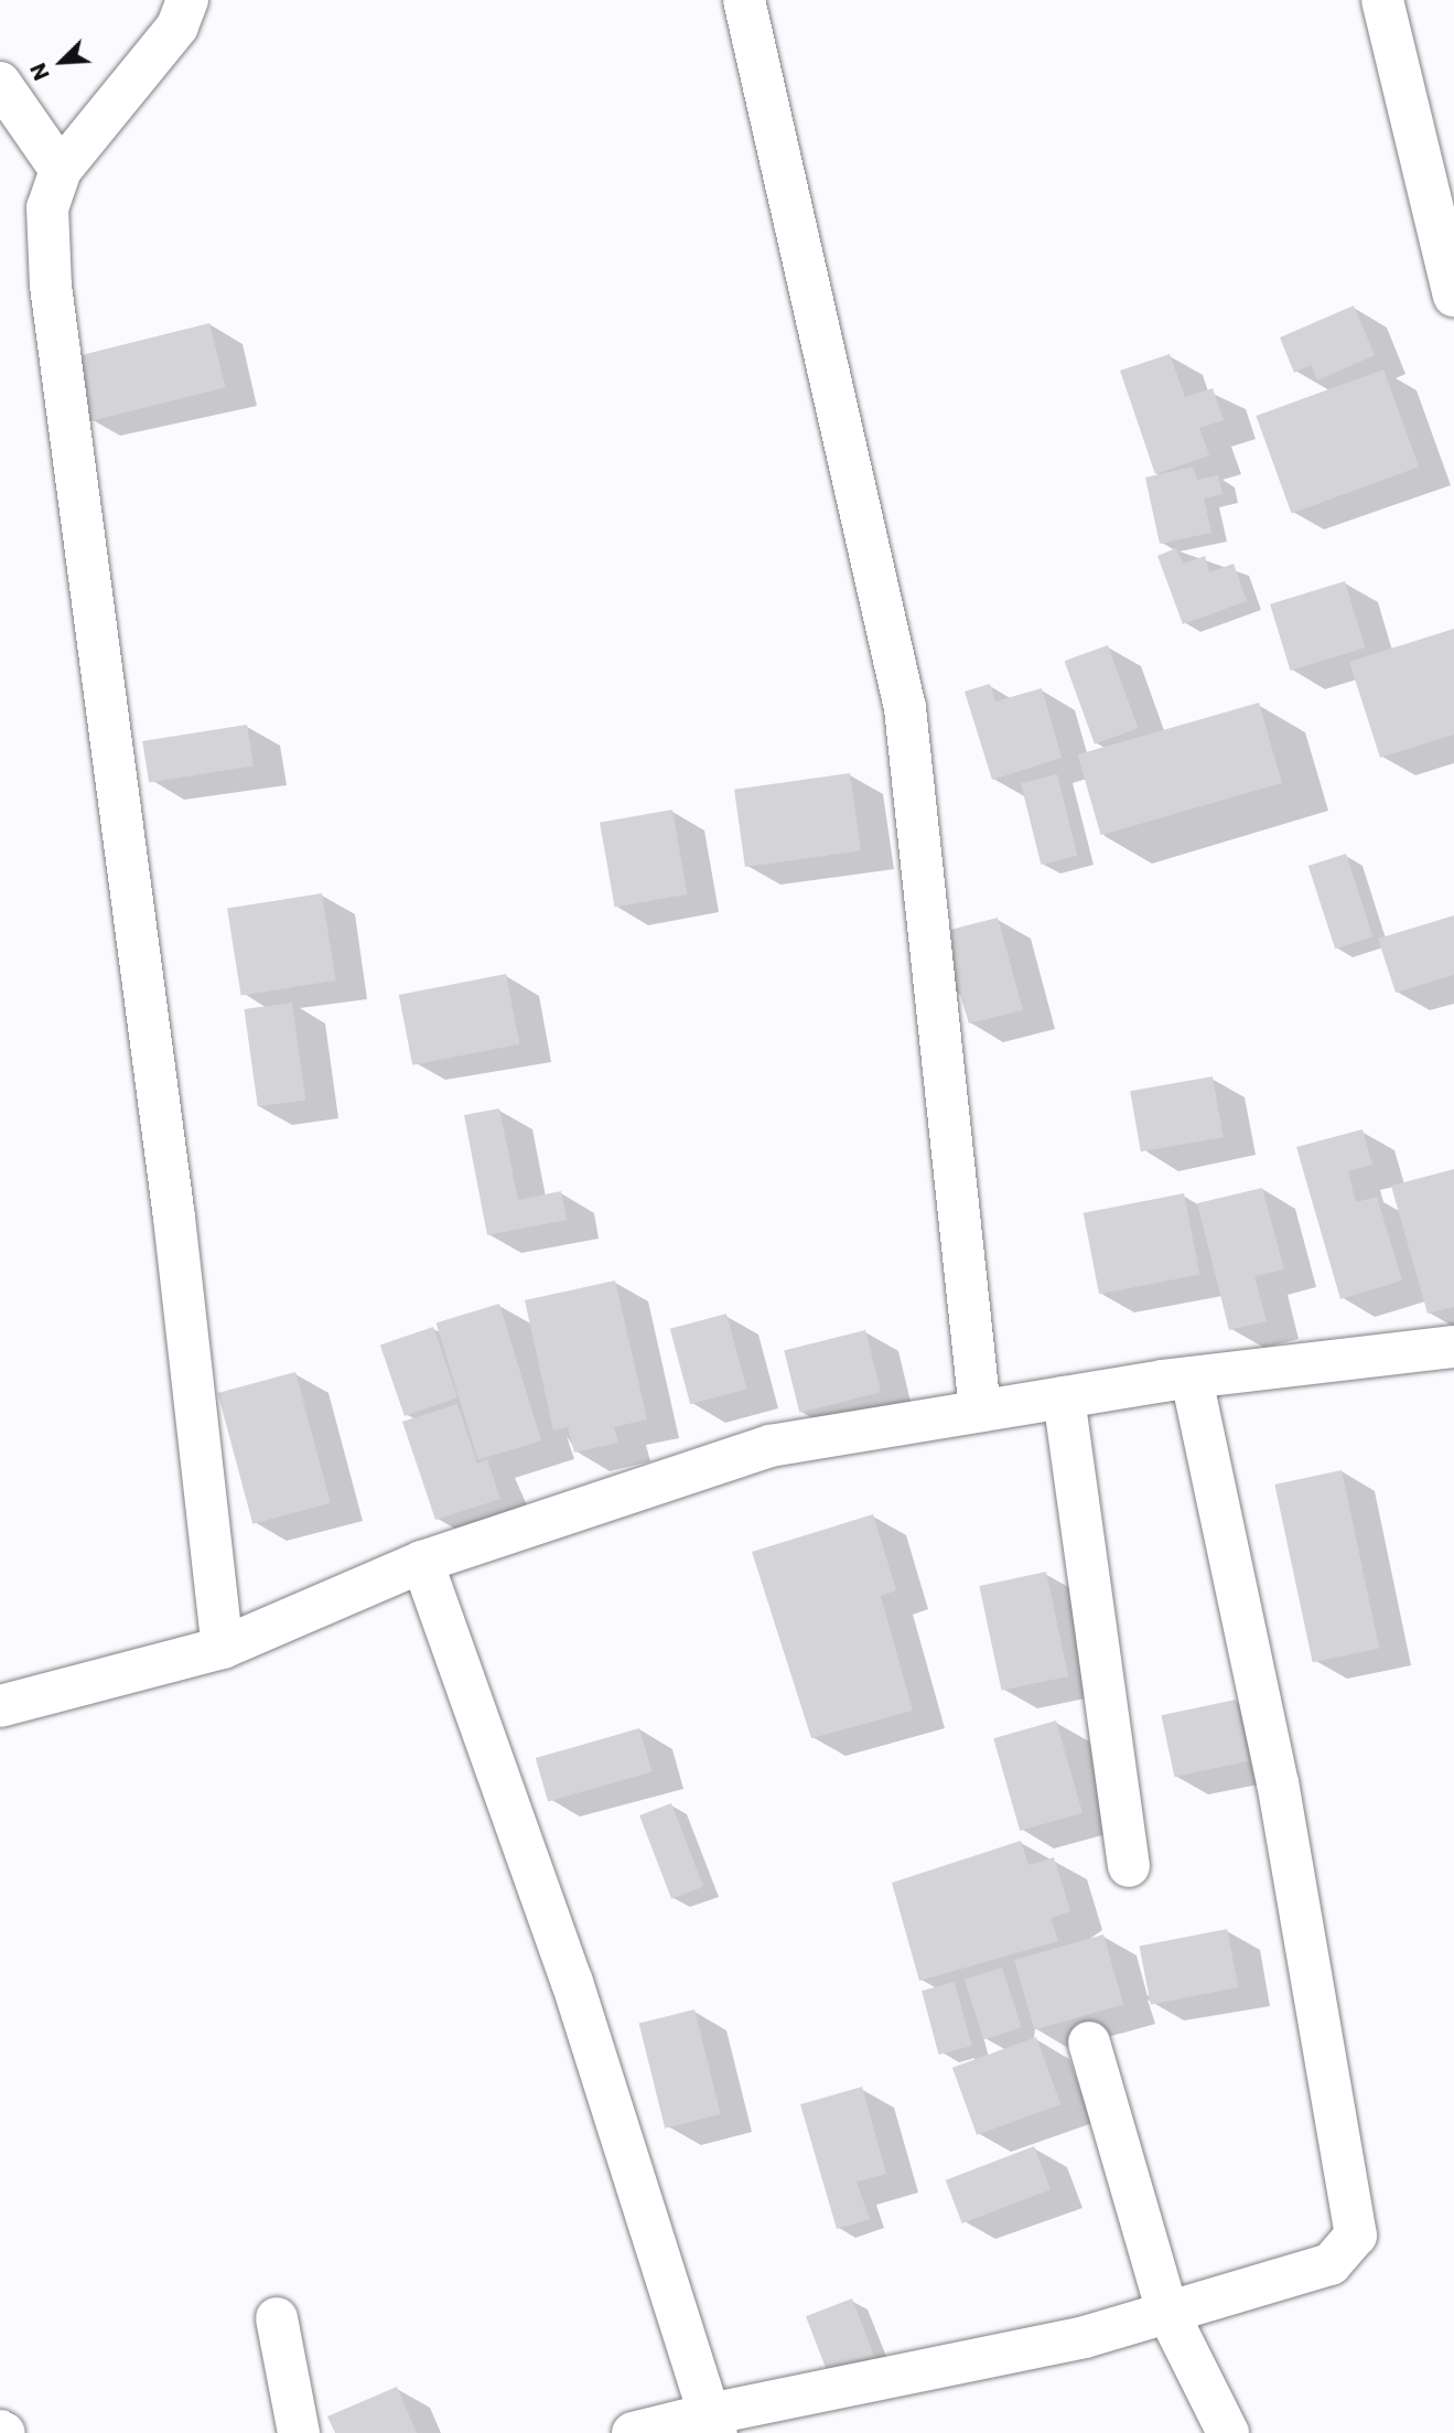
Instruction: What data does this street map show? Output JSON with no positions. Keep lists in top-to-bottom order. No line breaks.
{"north":"bottom left"}
